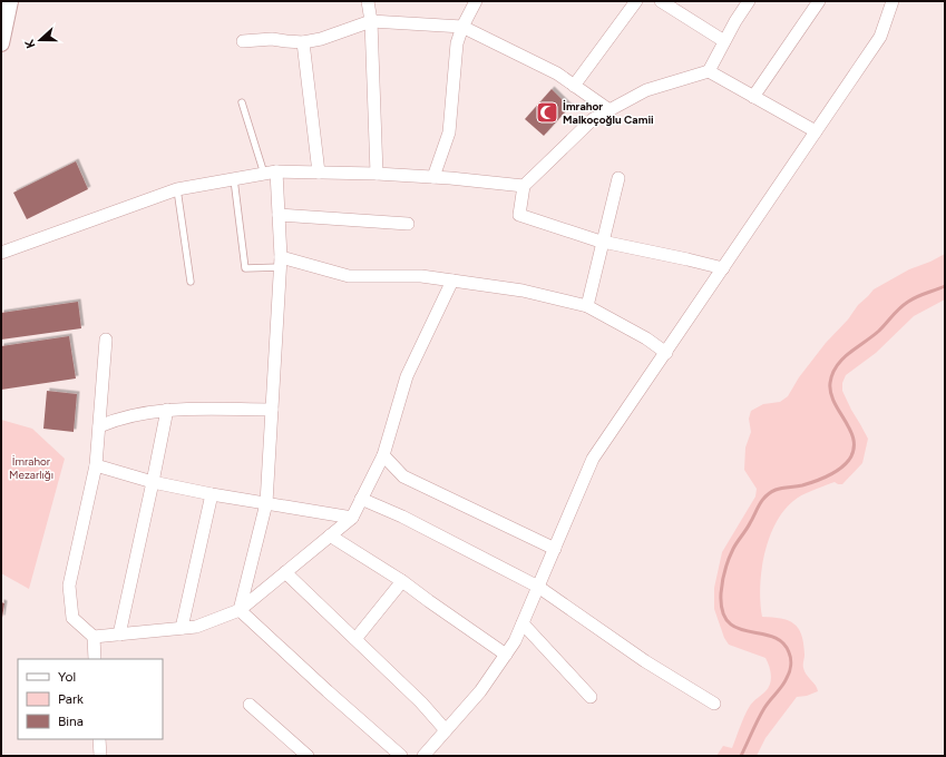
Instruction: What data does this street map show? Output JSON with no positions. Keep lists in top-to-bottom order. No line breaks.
{"parks":["İmrahor Mezarlığı"],"places":{"mosque":["İmrahor Malkoçoğlu Camii"]},"legend":["Yol","Park","Bina"],"north":"left"}
